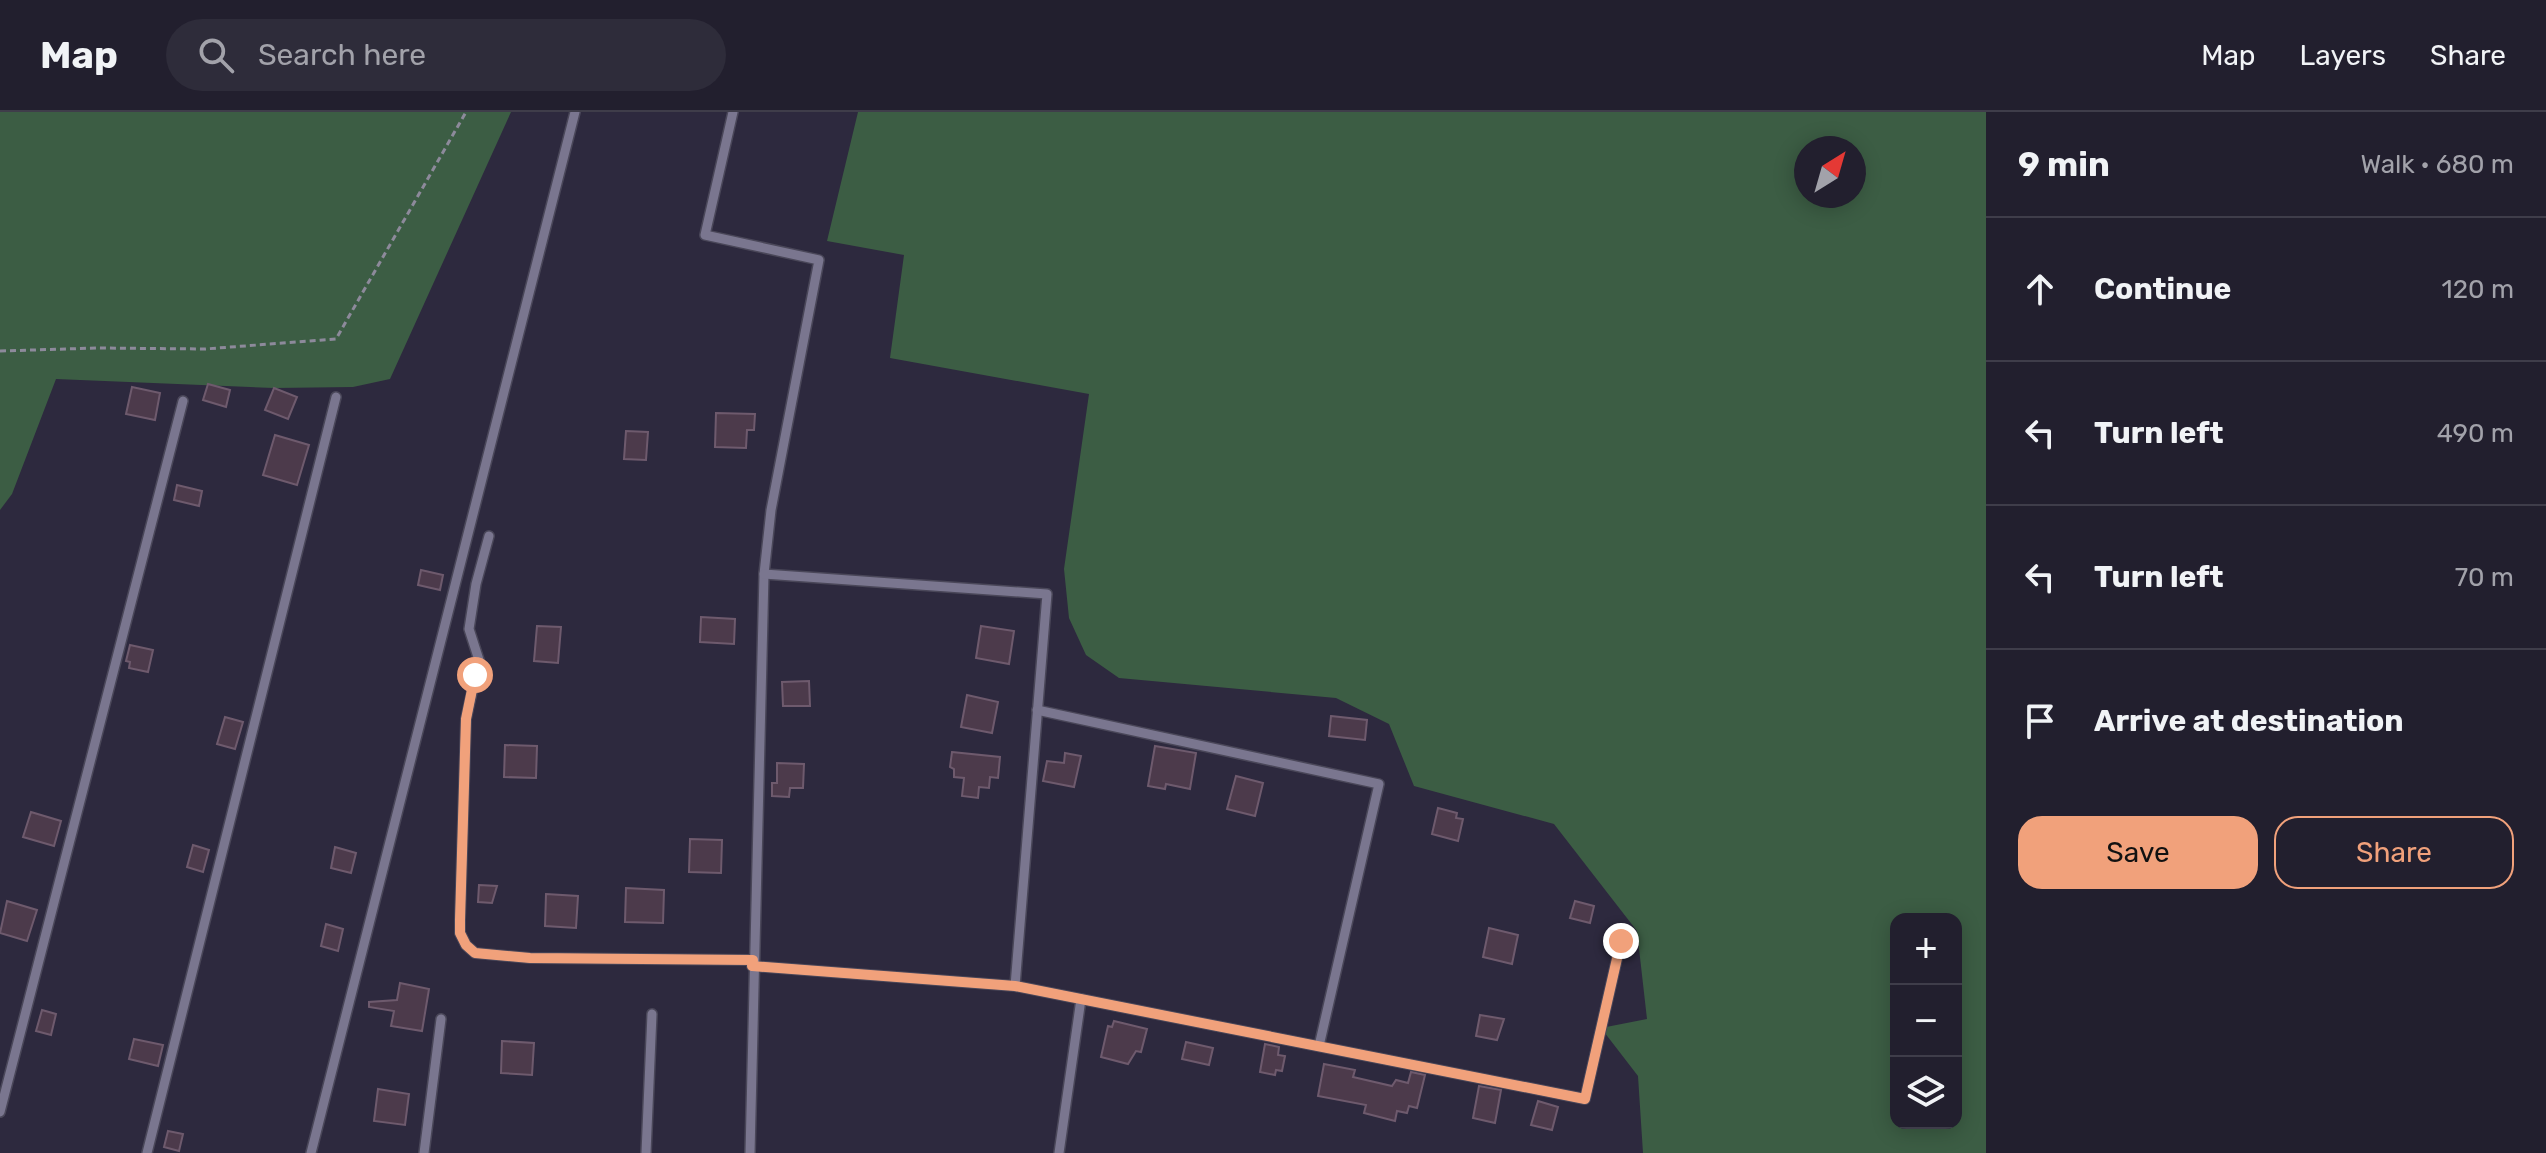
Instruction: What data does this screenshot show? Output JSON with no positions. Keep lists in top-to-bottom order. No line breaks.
{"north":"top right","page":{"header":"Map","search":"Search here","nav":["Map","Layers","Share"],"heading":["9 min","Walk · 680 m"],"list":[["Continue","120 m"],["Turn left","490 m"],["Turn left","70 m"],"Arrive at destination"],"buttons":["Save","Share"],"map_buttons":["+","−"]}}
